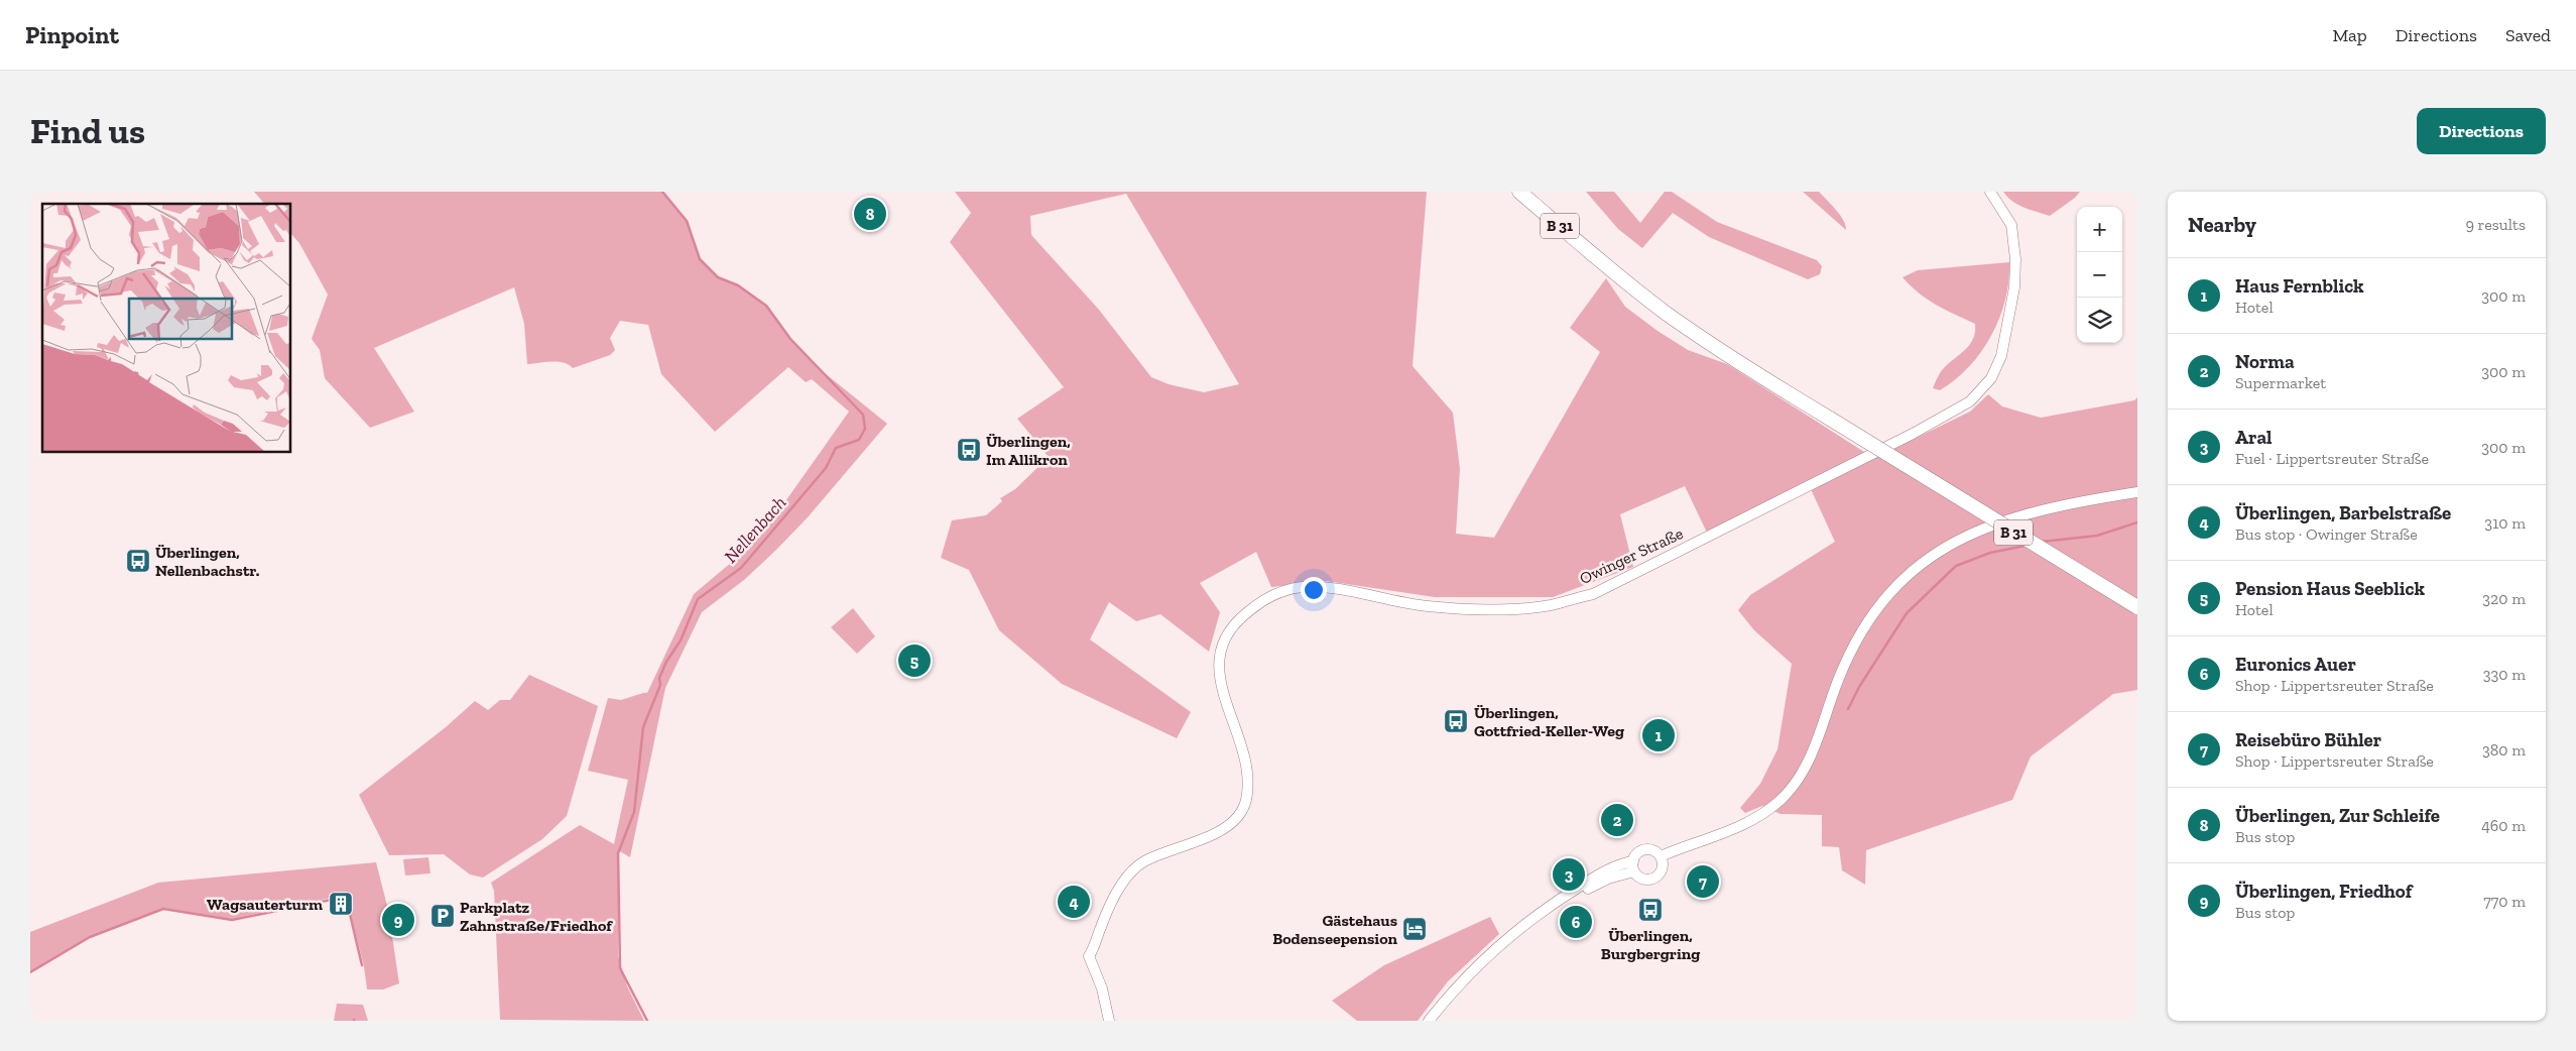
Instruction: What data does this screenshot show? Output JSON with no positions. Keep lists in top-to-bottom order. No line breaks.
{"streets":{"main road":["B 31"],"street":["Owinger Straße"]},"water":["Nellenbach"],"places":{"bus stop":["Überlingen, Im Allikron","Überlingen, Nellenbachstr.","Überlingen, Gottfried-Keller-Weg","Überlingen, Burgbergring"],"building":["Wagsauterturm"],"parking":["Parkplatz Zahnstraße/Friedhof"],"hotel":["Gästehaus Bodenseepension"]},"page":{"header":"Pinpoint","nav":["Map","Directions","Saved"],"buttons":"Directions","title":"Find us","heading":["Nearby","9 results"],"pins":["8","5","1","2","3","7","4","9","6"],"map_buttons":["+","−"],"list":[{"mark":"1","name":"Haus Fernblick","note":"Hotel","value":"300 m"},{"mark":"2","name":"Norma","note":"Supermarket","value":"300 m"},{"mark":"3","name":"Aral","note":"Fuel · Lippertsreuter Straße","value":"300 m"},{"mark":"4","name":"Überlingen, Barbelstraße","note":"Bus stop · Owinger Straße","value":"310 m"},{"mark":"5","name":"Pension Haus Seeblick","note":"Hotel","value":"320 m"},{"mark":"6","name":"Euronics Auer","note":"Shop · Lippertsreuter Straße","value":"330 m"},{"mark":"7","name":"Reisebüro Bühler","note":"Shop · Lippertsreuter Straße","value":"380 m"},{"mark":"8","name":"Überlingen, Zur Schleife","note":"Bus stop","value":"460 m"},{"mark":"9","name":"Überlingen, Friedhof","note":"Bus stop","value":"770 m"}]}}
